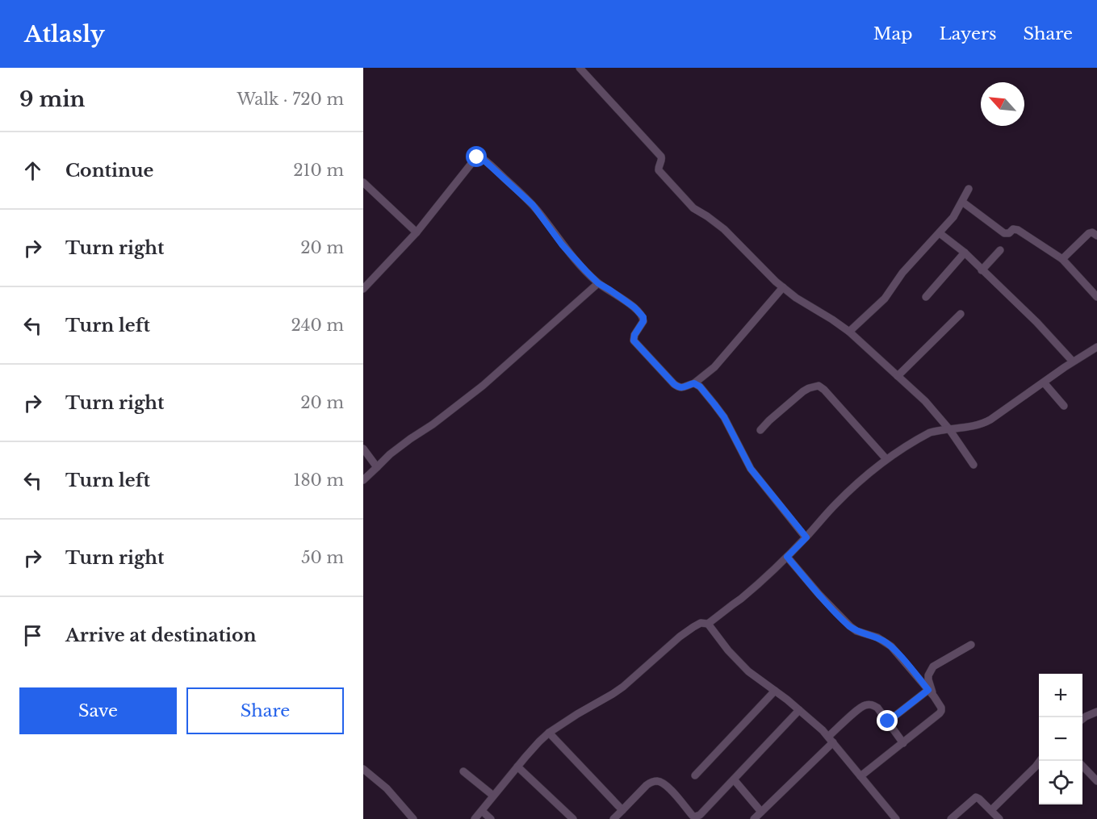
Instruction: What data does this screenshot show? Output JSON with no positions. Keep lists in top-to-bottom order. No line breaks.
{"north":"top left","page":{"header":"Atlasly","nav":["Map","Layers","Share"],"heading":["9 min","Walk · 720 m"],"list":[["Continue","210 m"],["Turn right","20 m"],["Turn left","240 m"],["Turn right","20 m"],["Turn left","180 m"],["Turn right","50 m"],"Arrive at destination"],"buttons":["Save","Share"],"map_buttons":["+","−"]}}
